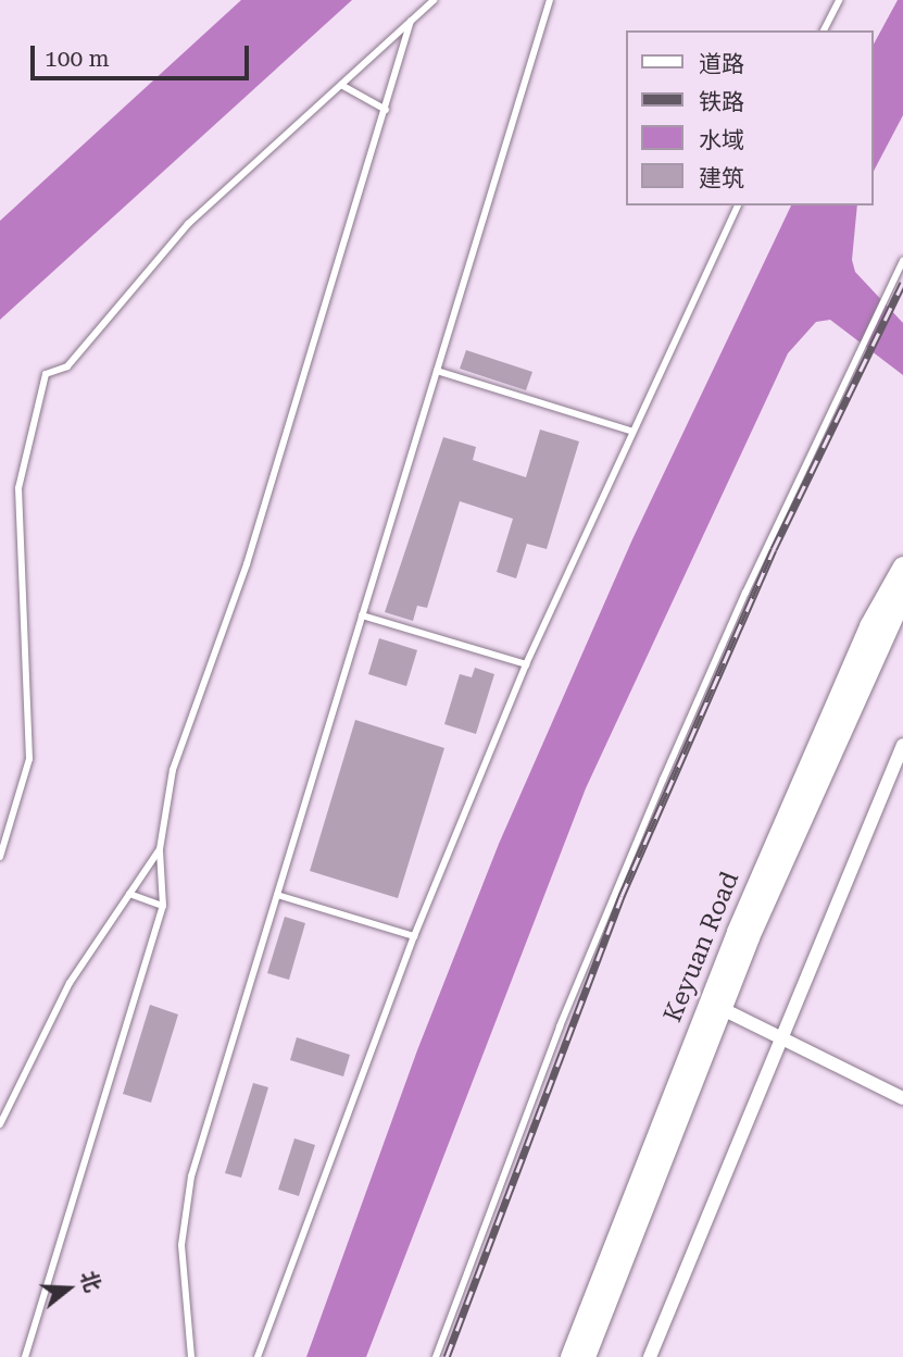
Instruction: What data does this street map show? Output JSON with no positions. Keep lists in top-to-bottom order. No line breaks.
{"streets":{"street":["Keyuan Road"]},"legend":["道路","铁路","水域","建筑"],"scale_bar":"100 m","north":"right"}
